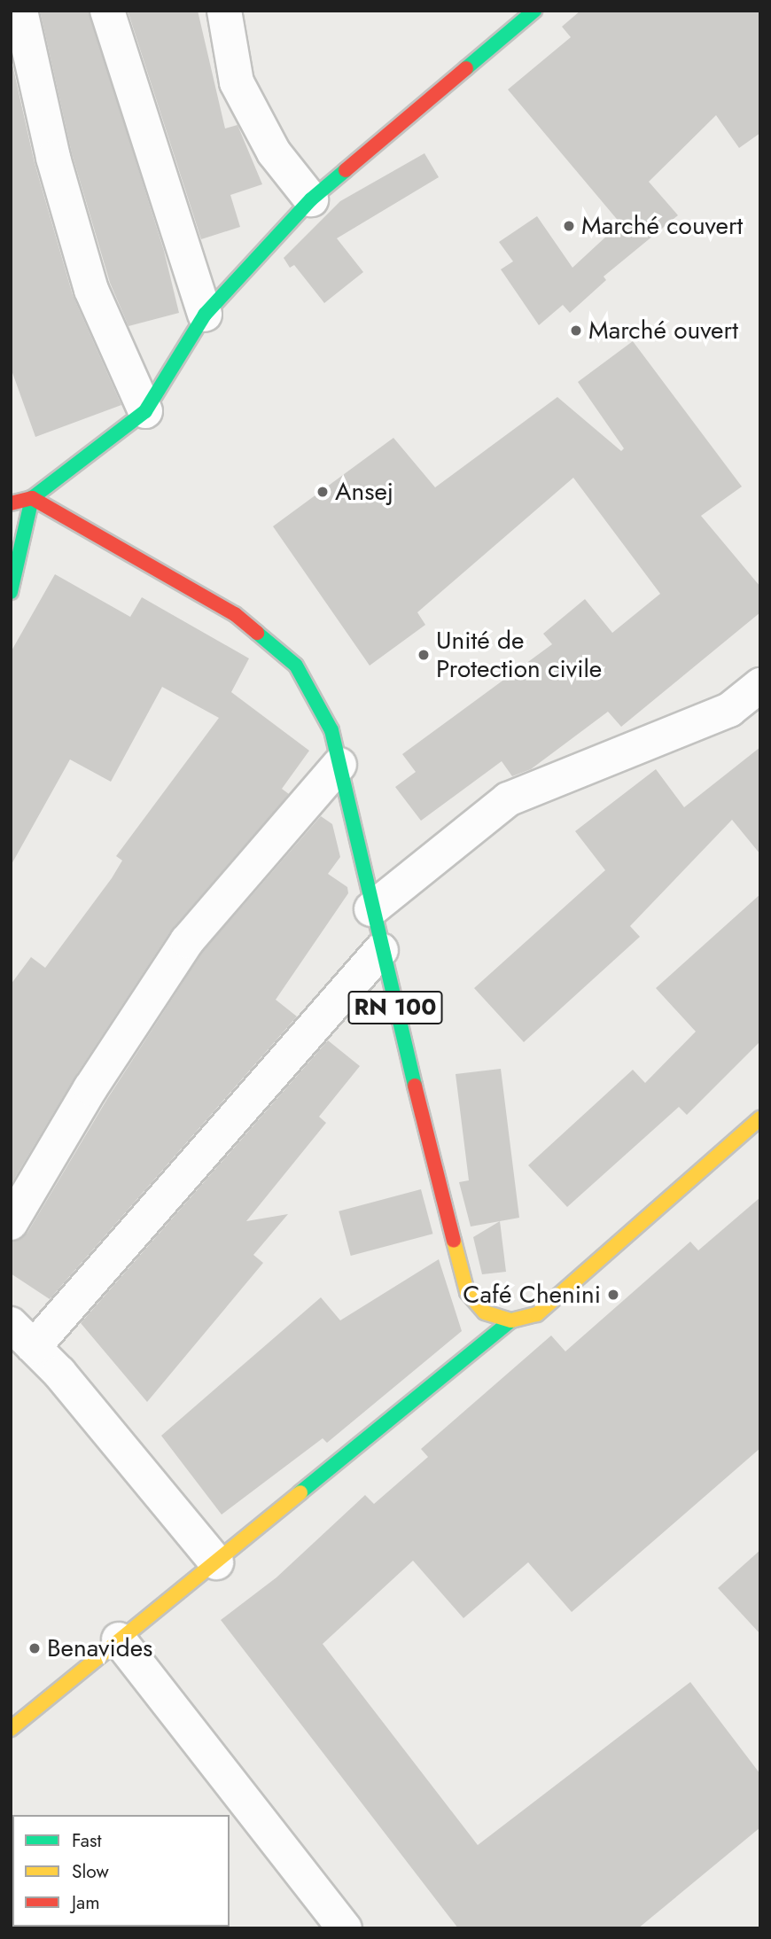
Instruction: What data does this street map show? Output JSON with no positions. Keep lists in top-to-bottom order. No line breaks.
{"streets":{"street":["RN 100"]},"places":["Marché couvert","Marché ouvert","Ansej","Unité de Protection civile","Café Chenini","Benavides"],"legend":["Fast","Slow","Jam"]}
